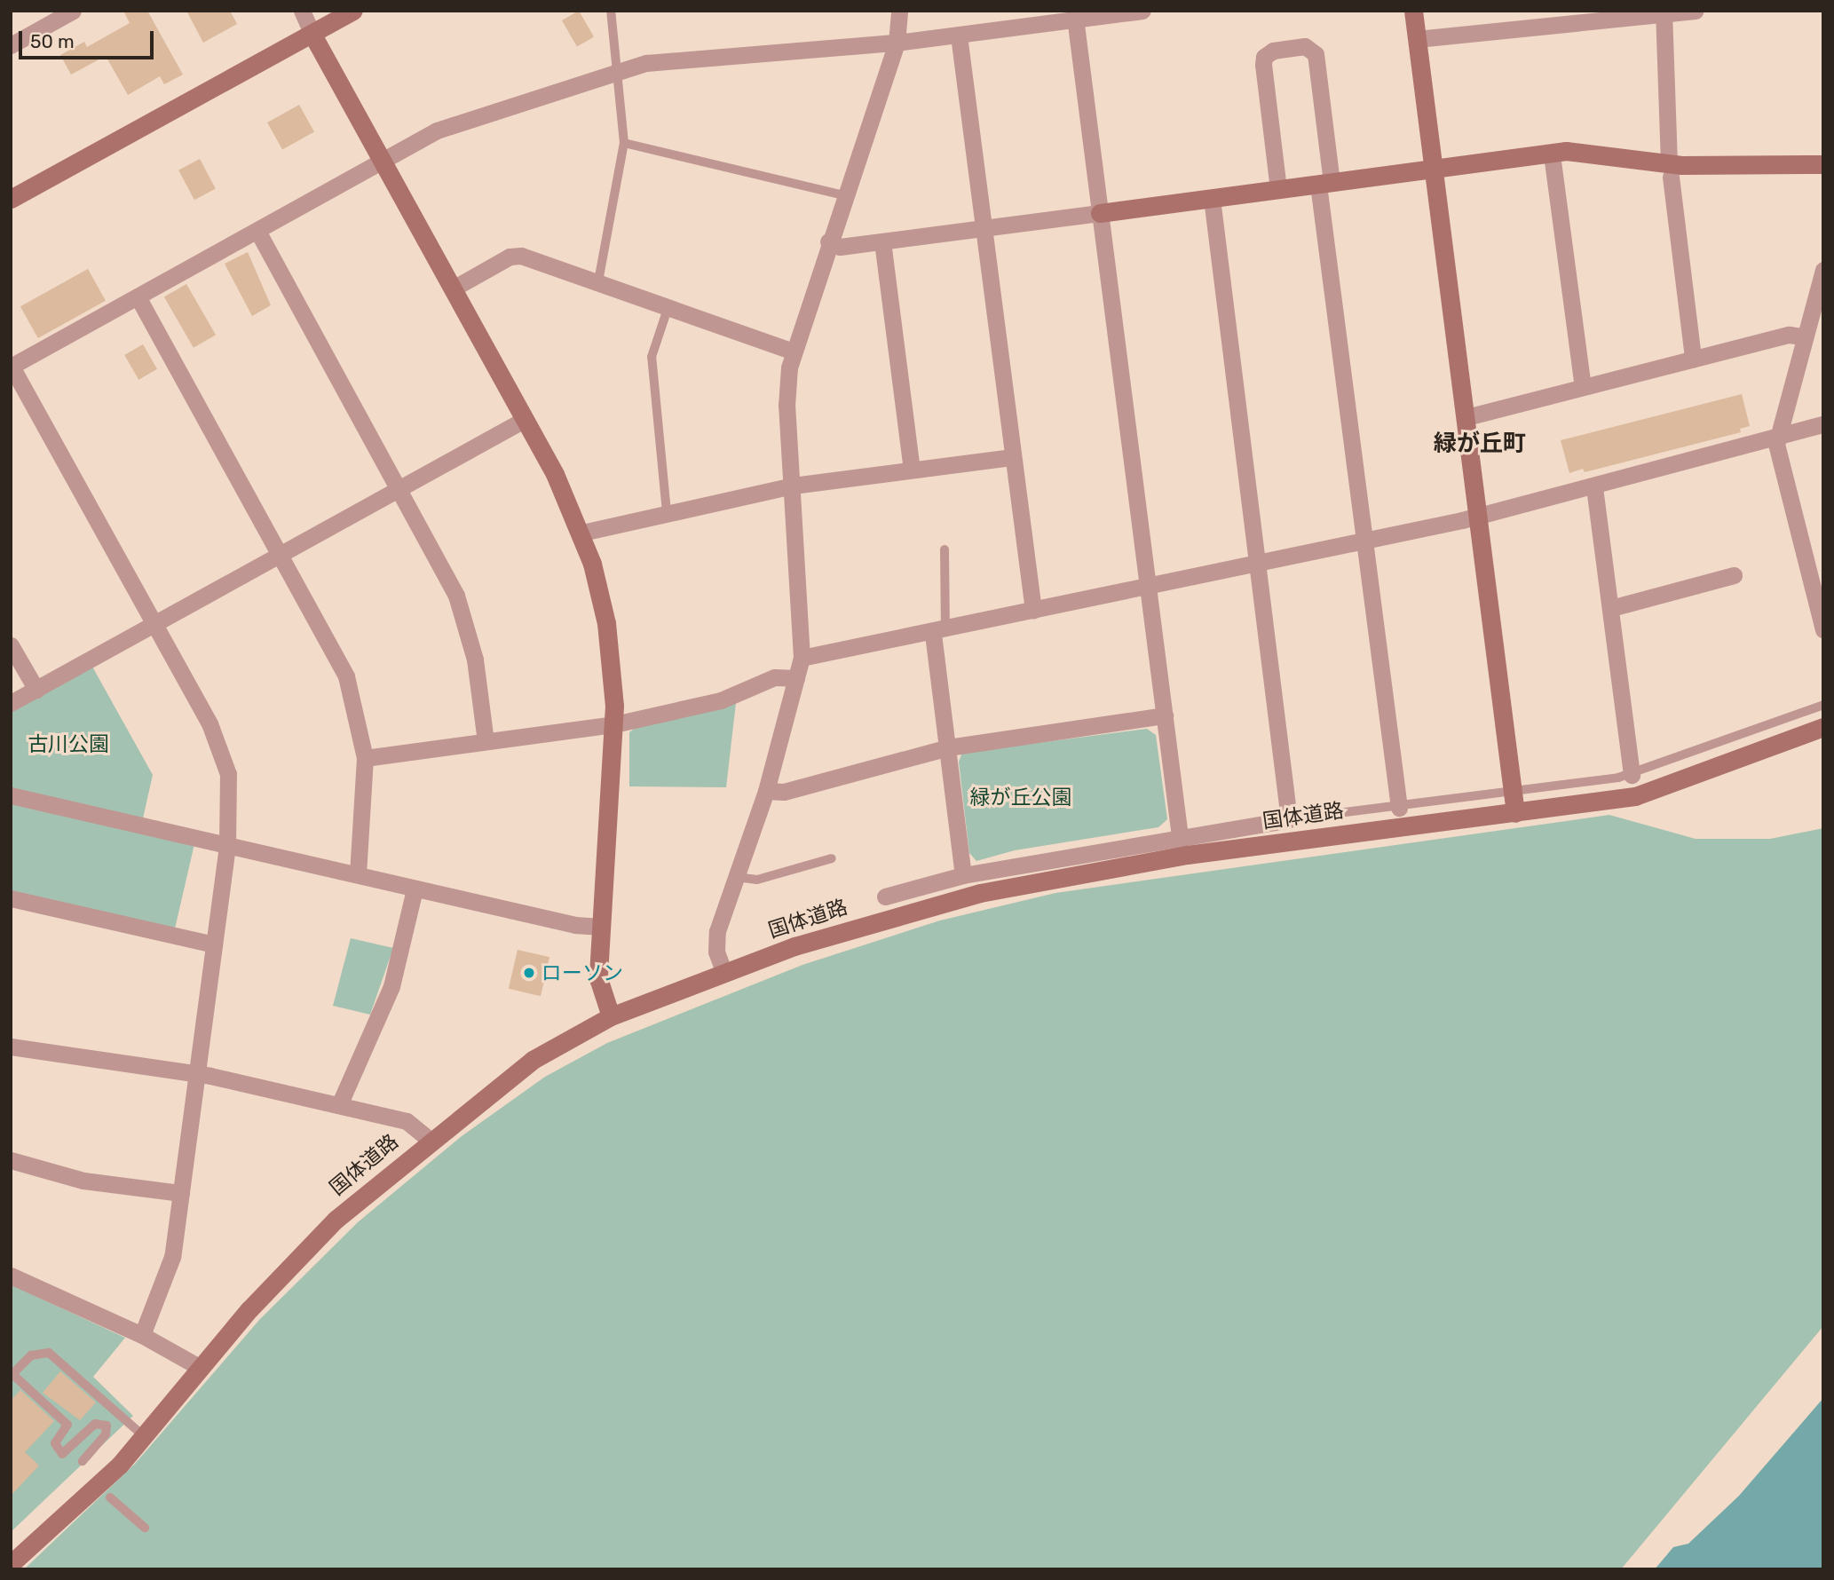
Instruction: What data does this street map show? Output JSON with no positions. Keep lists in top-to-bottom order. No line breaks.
{"streets":{"street":["国体道路"]},"districts":["緑が丘町"],"parks":["古川公園","緑が丘公園"],"places":["ローソン"],"scale_bar":"50 m"}
